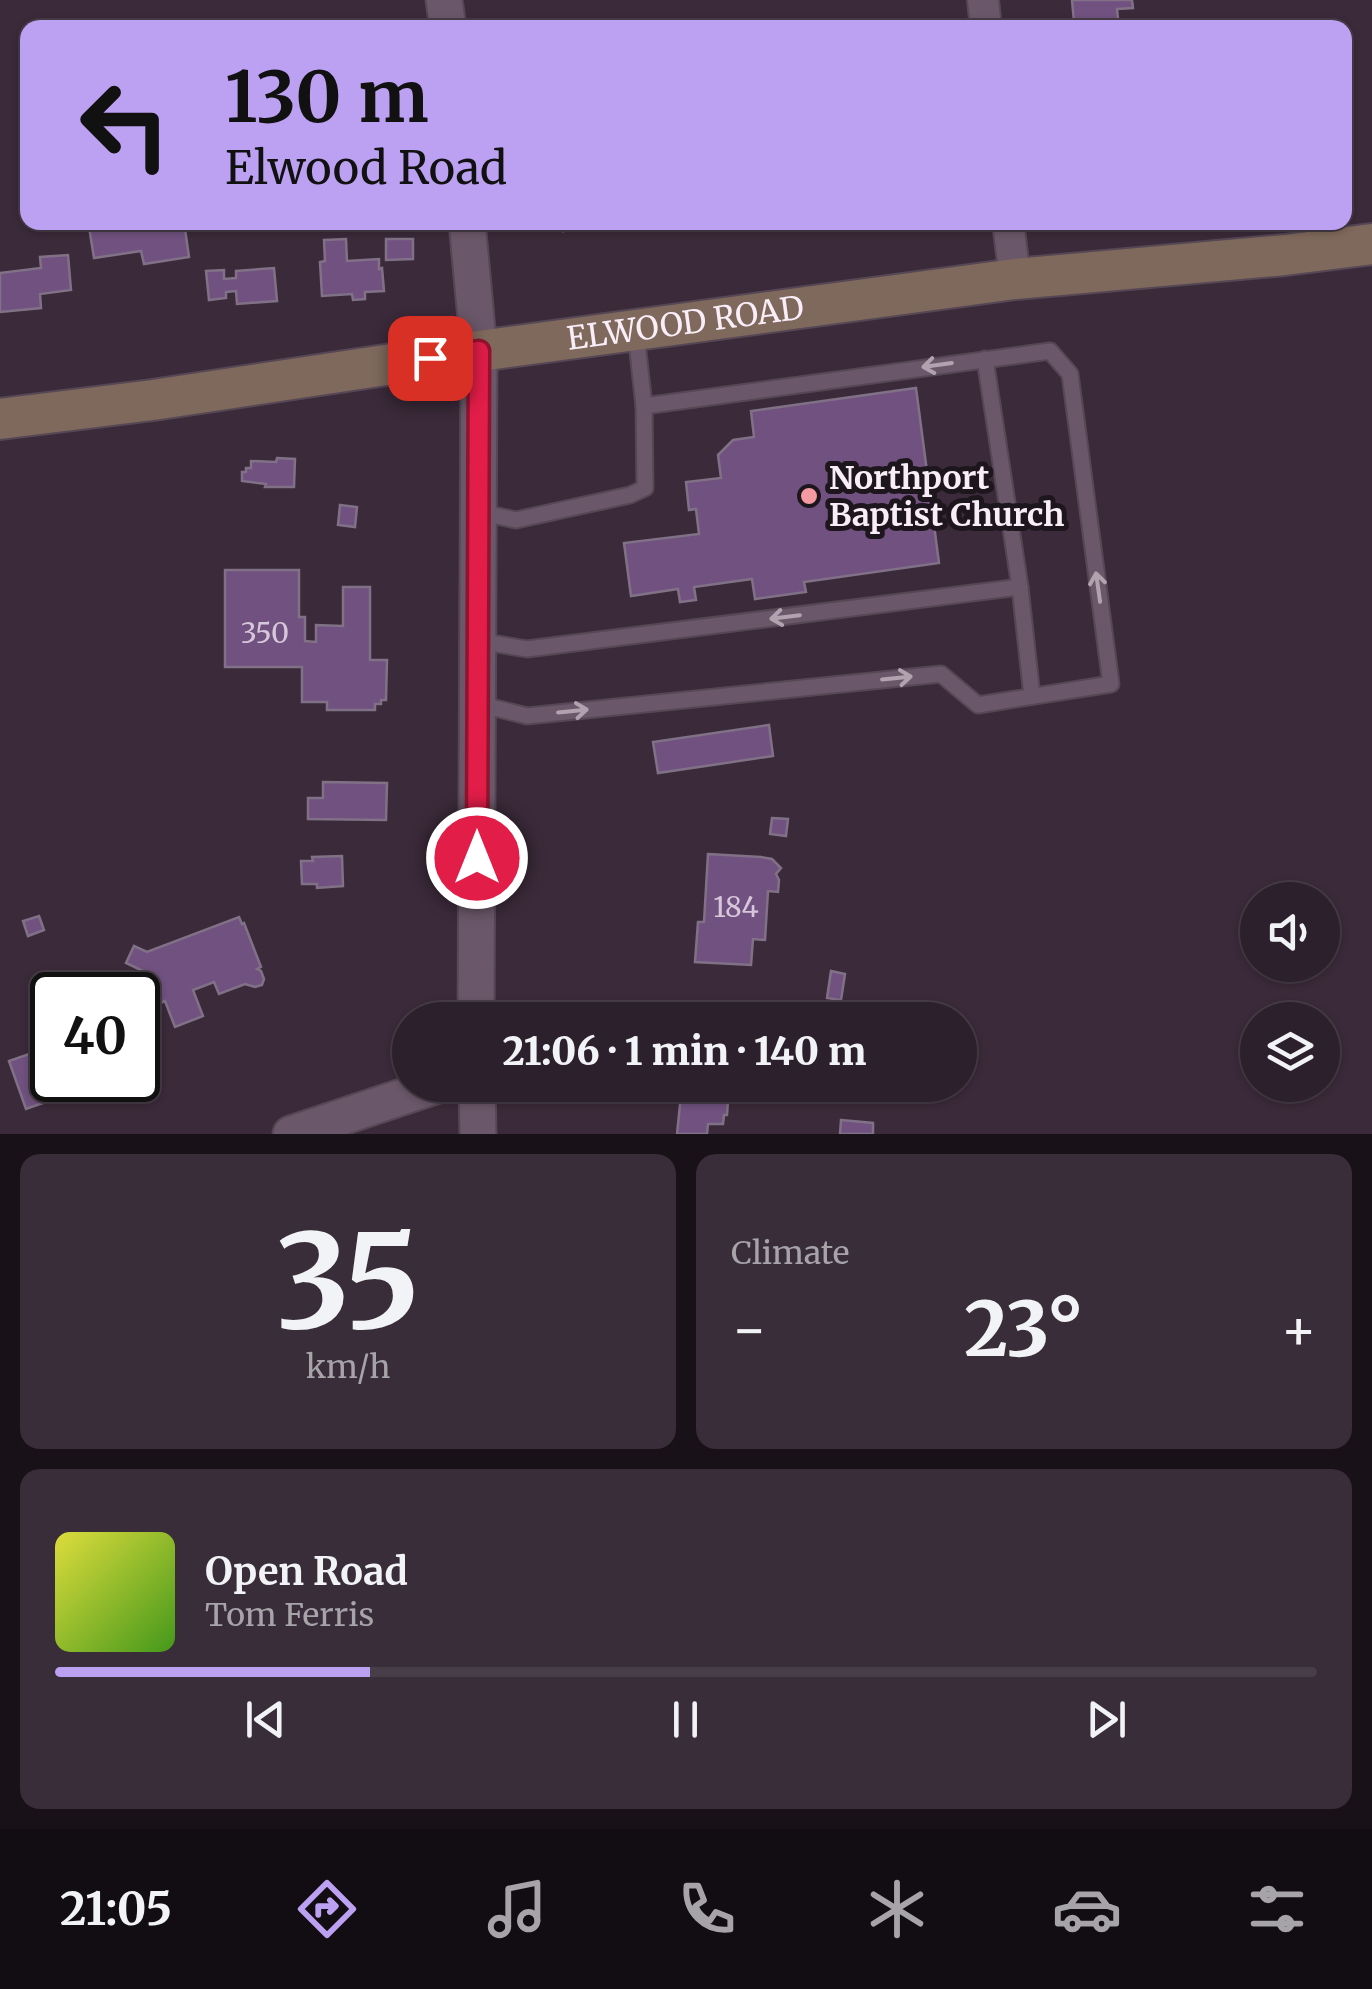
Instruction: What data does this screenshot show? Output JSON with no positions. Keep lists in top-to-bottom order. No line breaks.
{"streets":{"main road":["ELWOOD ROAD"]},"places":["Northport Baptist Church"],"house_numbers":["350","184"],"page":{"turn":["130 m","Elwood Road"],"limit":"40","trip":"21:06 · 1 min · 140 m","tile":[["35","km/h"],"Climate"],"heat":["−","23°","+"],"song":["Open Road","Tom Ferris"],"tabs":"21:05"}}
